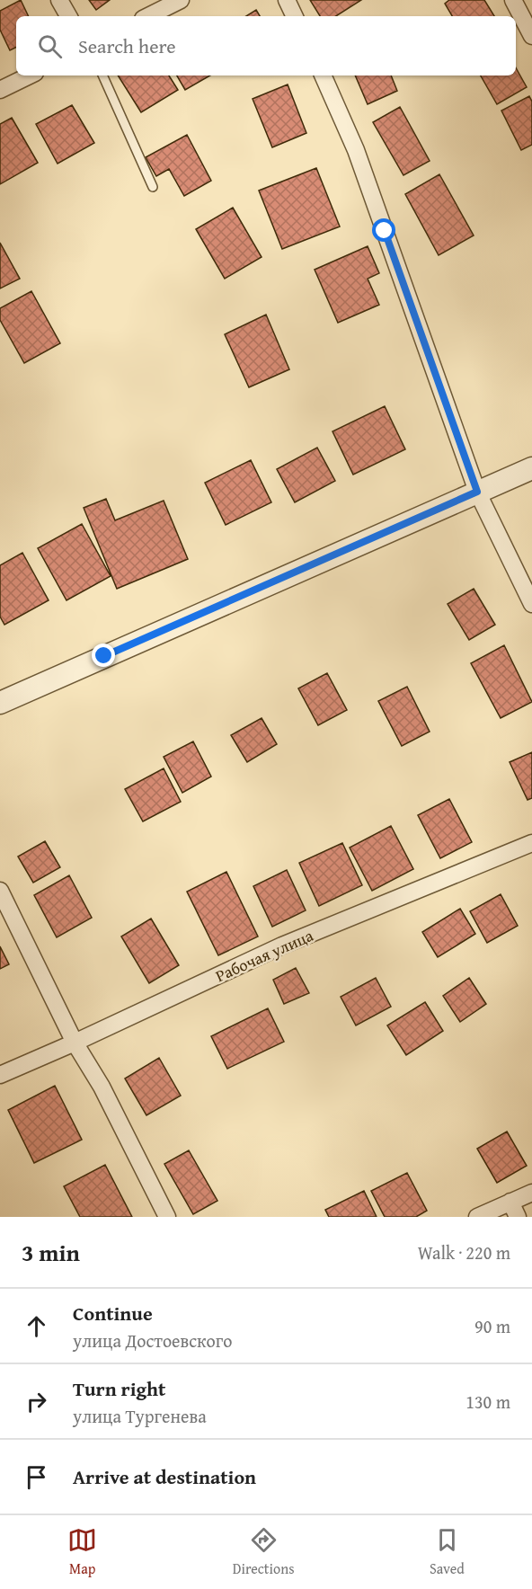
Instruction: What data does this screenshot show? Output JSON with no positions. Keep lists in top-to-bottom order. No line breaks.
{"streets":{"street":["Рабочая улица"]},"page":{"search":"Search here","heading":["3 min","Walk · 220 m"],"list":[["Continue","улица Достоевского","90 m"],["Turn right","улица Тургенева","130 m"],"Arrive at destination"],"nav":["Map","Directions","Saved"]}}
